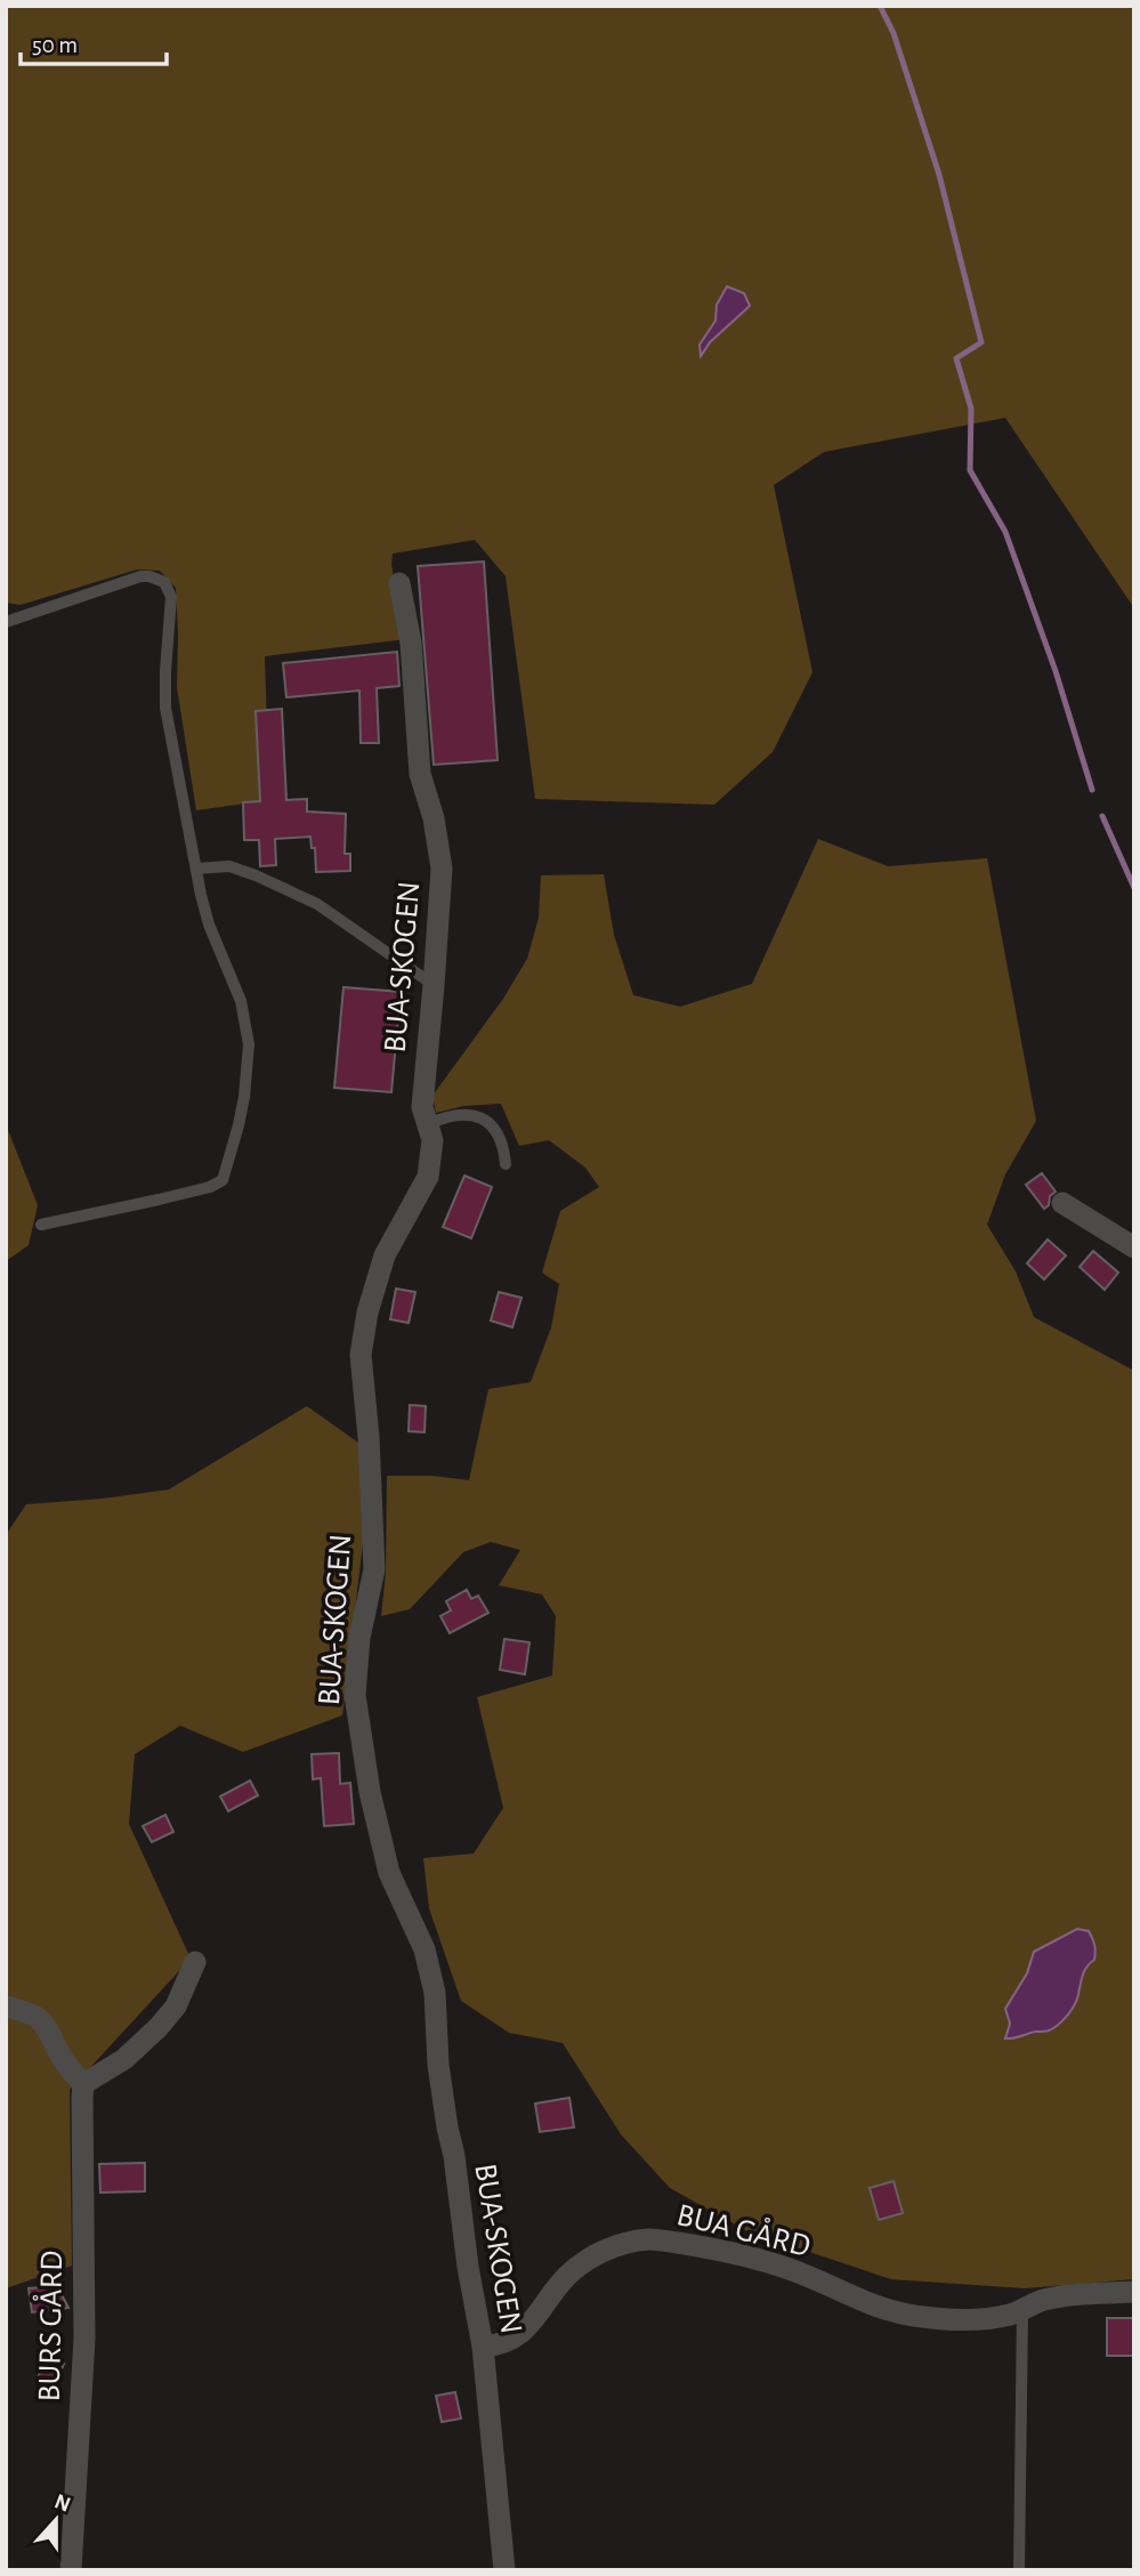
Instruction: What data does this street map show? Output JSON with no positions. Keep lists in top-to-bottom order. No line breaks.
{"streets":{"street":["BUA-SKOGEN","BUA GÅRD","BURS GÅRD"]},"crossings":[["BUA-SKOGEN","BUA GÅRD"]],"scale_bar":"50 m","north":"top"}
